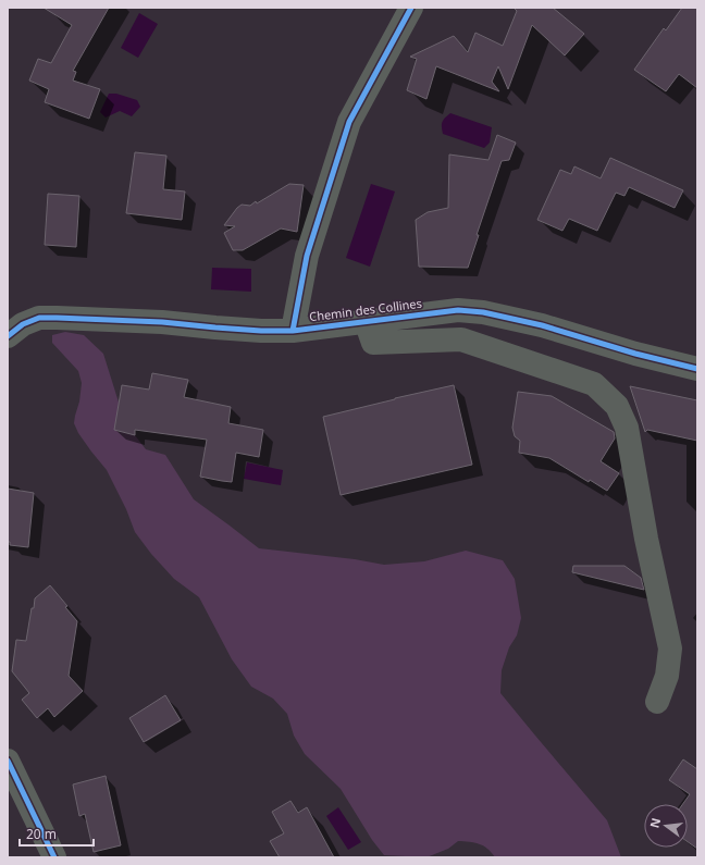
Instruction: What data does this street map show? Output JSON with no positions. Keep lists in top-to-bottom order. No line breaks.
{"streets":{"street":["Chemin des Collines"]},"scale_bar":"20 m","north":"left"}
